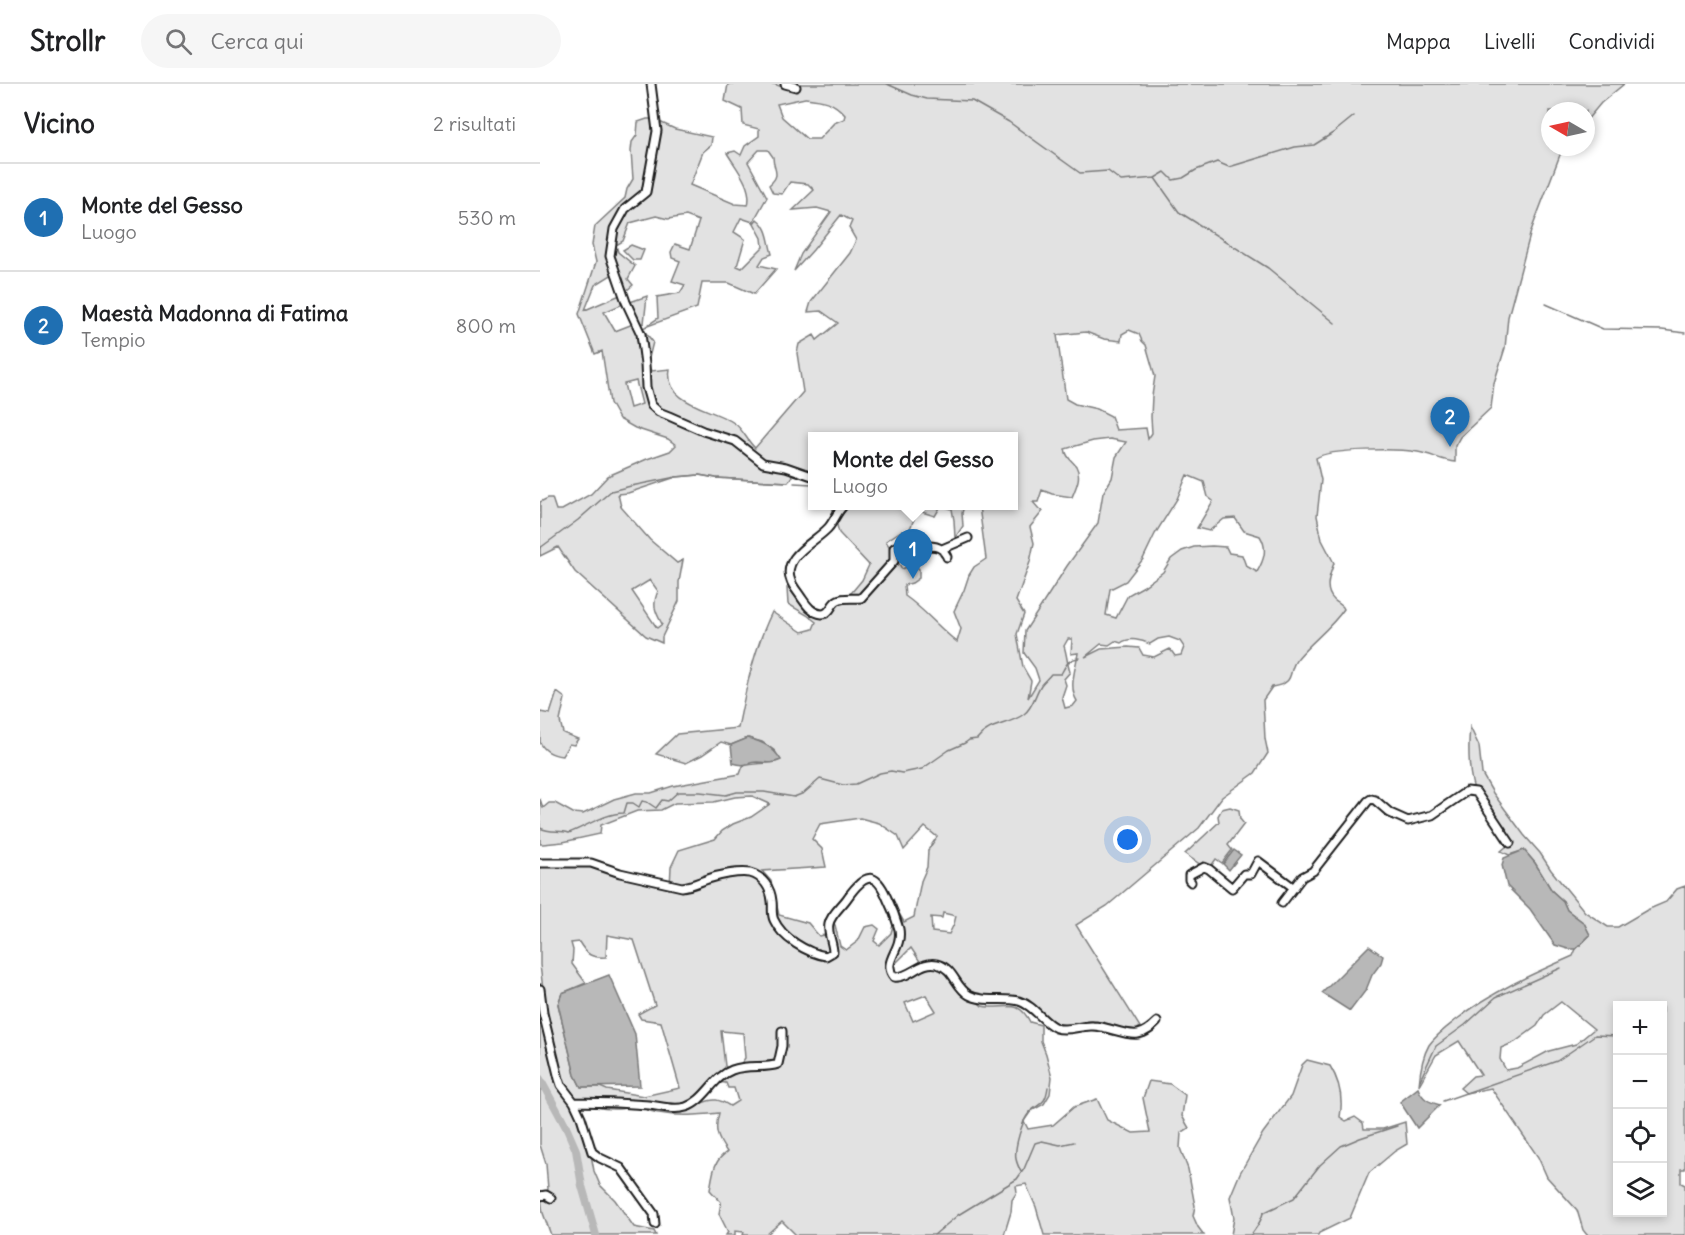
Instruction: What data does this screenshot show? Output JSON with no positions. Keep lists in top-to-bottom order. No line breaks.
{"north":"left","page":{"header":"Strollr","search":"Cerca qui","nav":["Mappa","Livelli","Condividi"],"heading":["Vicino","2 risultati"],"list":[{"mark":"1","name":"Monte del Gesso","note":"Luogo","value":"530 m"},{"mark":"2","name":"Maestà Madonna di Fatima","note":"Tempio","value":"800 m"}],"pins":["2","1"],"popup":["Monte del Gesso","Luogo"],"map_buttons":["+","−"]}}
